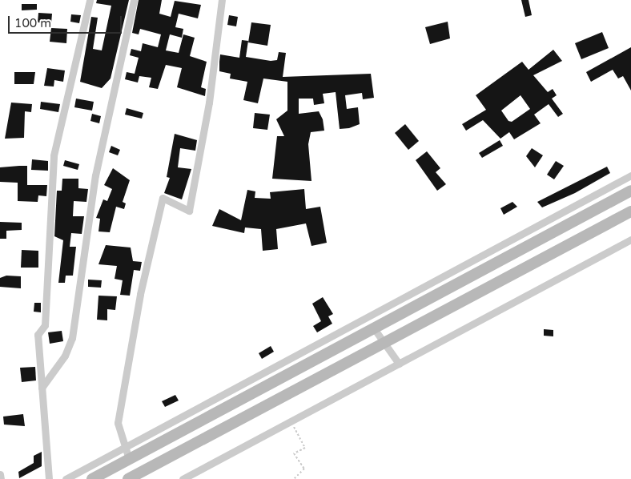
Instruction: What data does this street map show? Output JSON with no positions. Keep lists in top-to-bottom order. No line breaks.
{"scale_bar":"100 m"}
